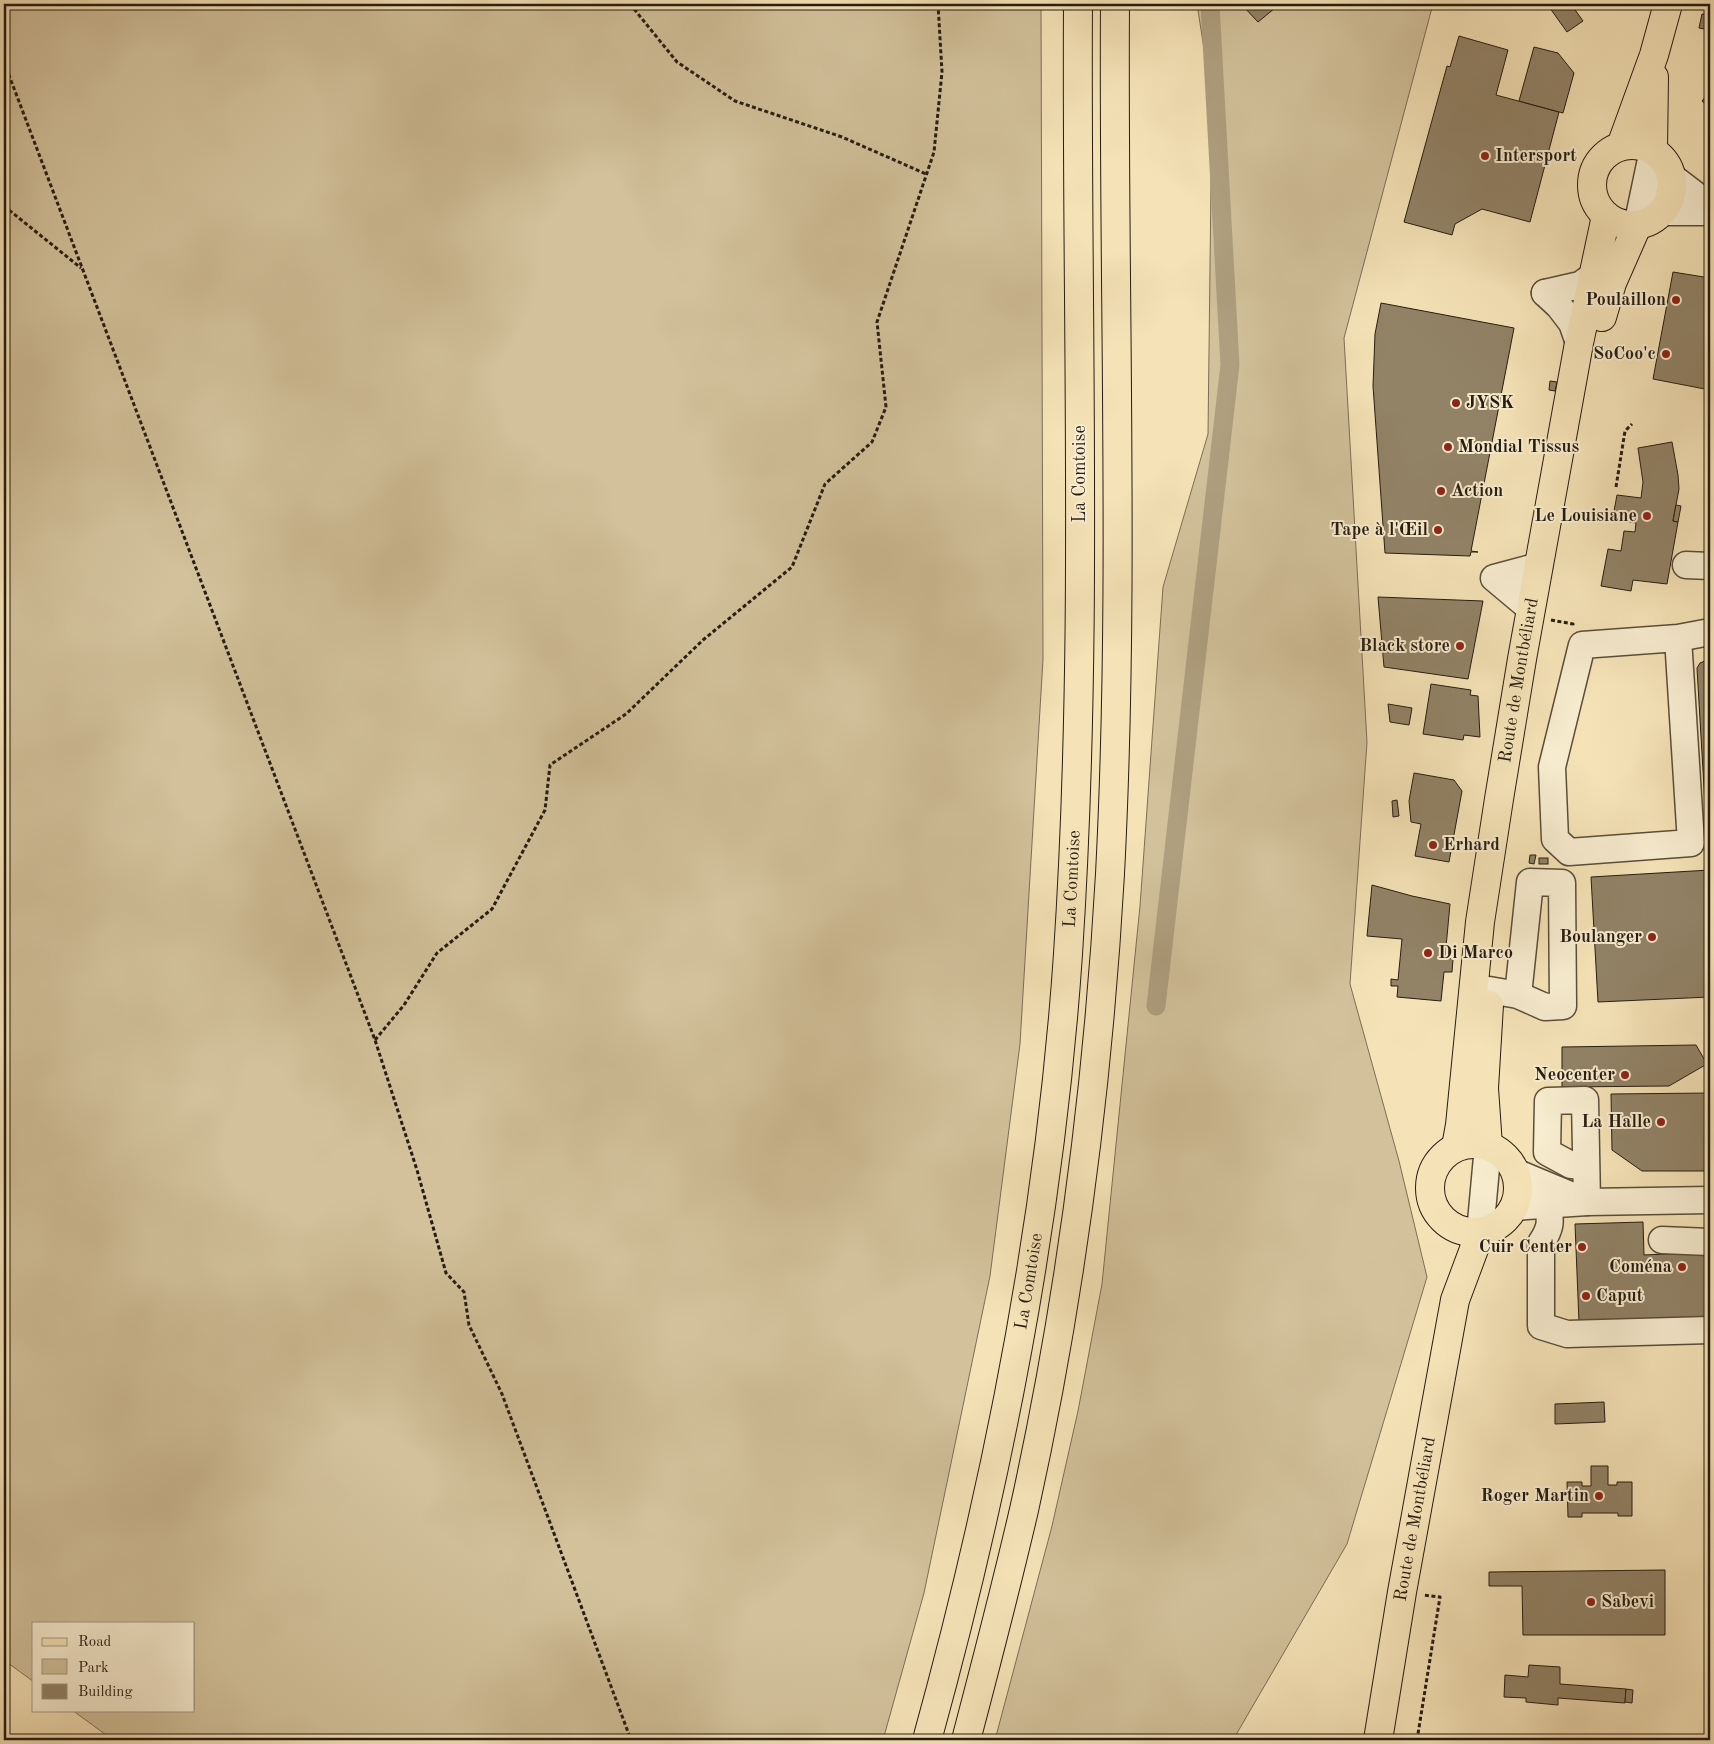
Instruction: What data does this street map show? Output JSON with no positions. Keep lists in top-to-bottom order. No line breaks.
{"streets":{"main road":["La Comtoise","Route de Montbéliard"]},"places":["Intersport","Poulaillon","SoCoo'c","JYSK","Mondial Tissus","Action","Le Louisiane","Tape à l'Œil","Black store","Erhard","Boulanger","Di Marco","Neocenter","La Halle","Cuir Center","Coména","Caput","Roger Martin","Sabevi"],"legend":["Road","Park","Building"]}
